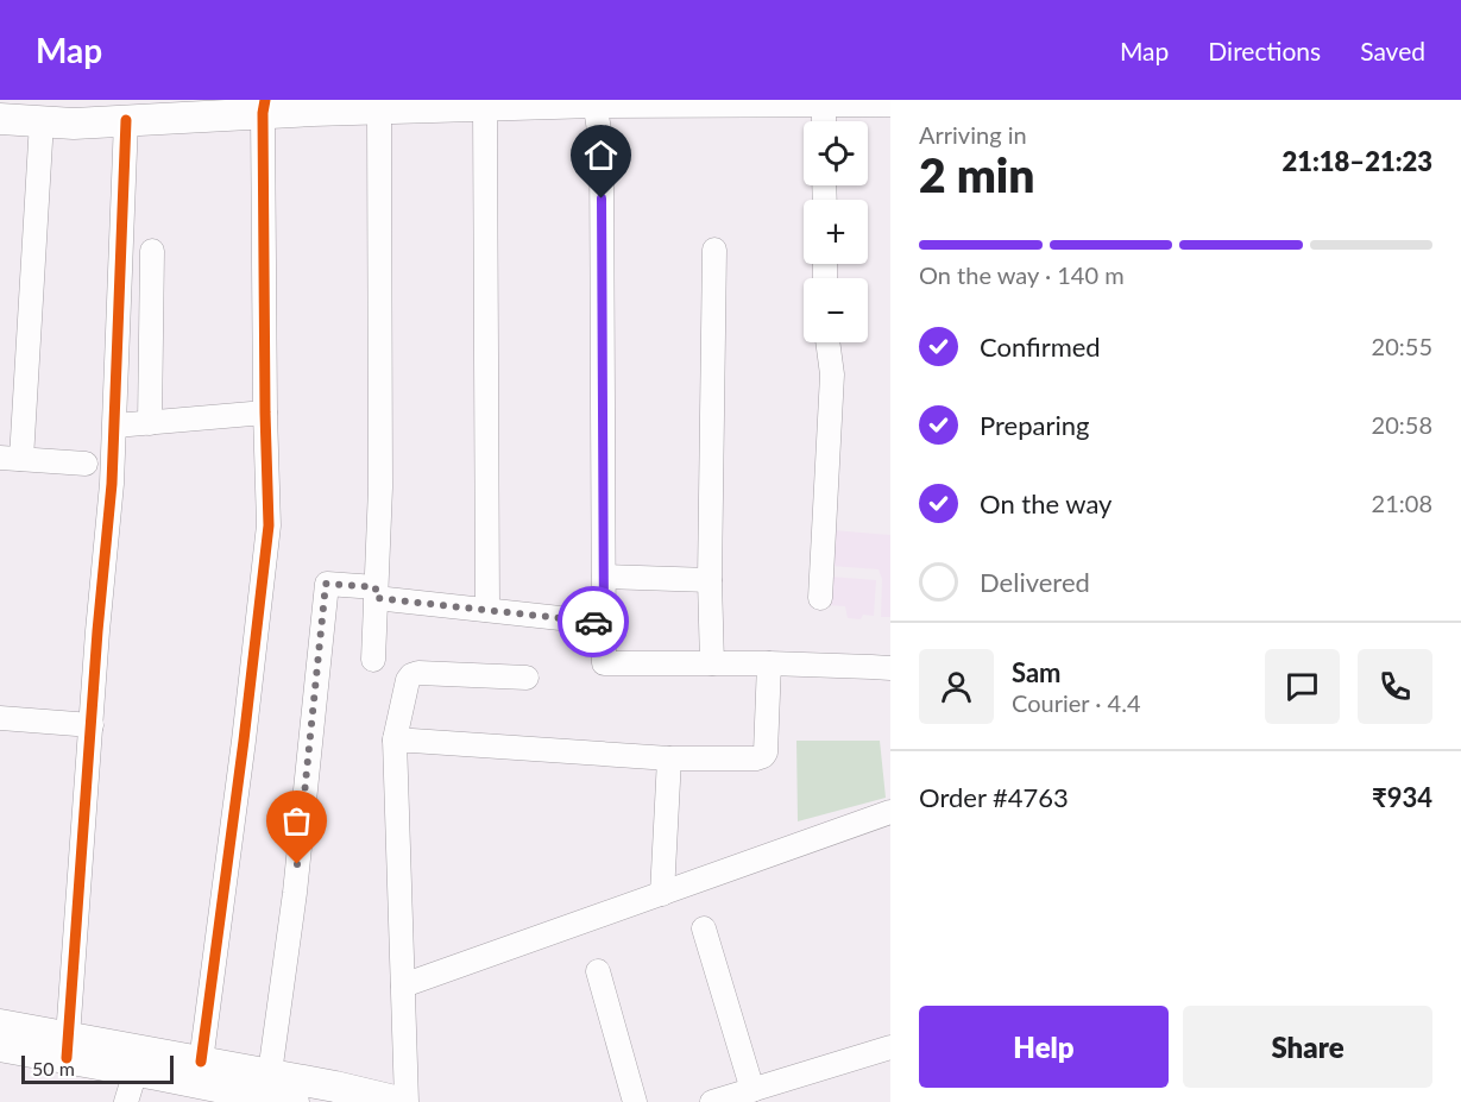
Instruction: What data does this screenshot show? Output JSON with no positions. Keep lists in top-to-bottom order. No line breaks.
{"scale_bar":"50 m","page":{"header":"Map","nav":["Map","Directions","Saved"],"heading":["2 min","Arriving in","21:18–21:23"],"panel":["Sam","Courier · 4.4","Order #4763","₹934"],"map_buttons":["+","−"],"bar":"On the way · 140 m","list":[["Confirmed","20:55"],["Preparing","20:58"],["On the way","21:08"],"Delivered"],"buttons":["Help","Share"],"scale":"50 m"}}
